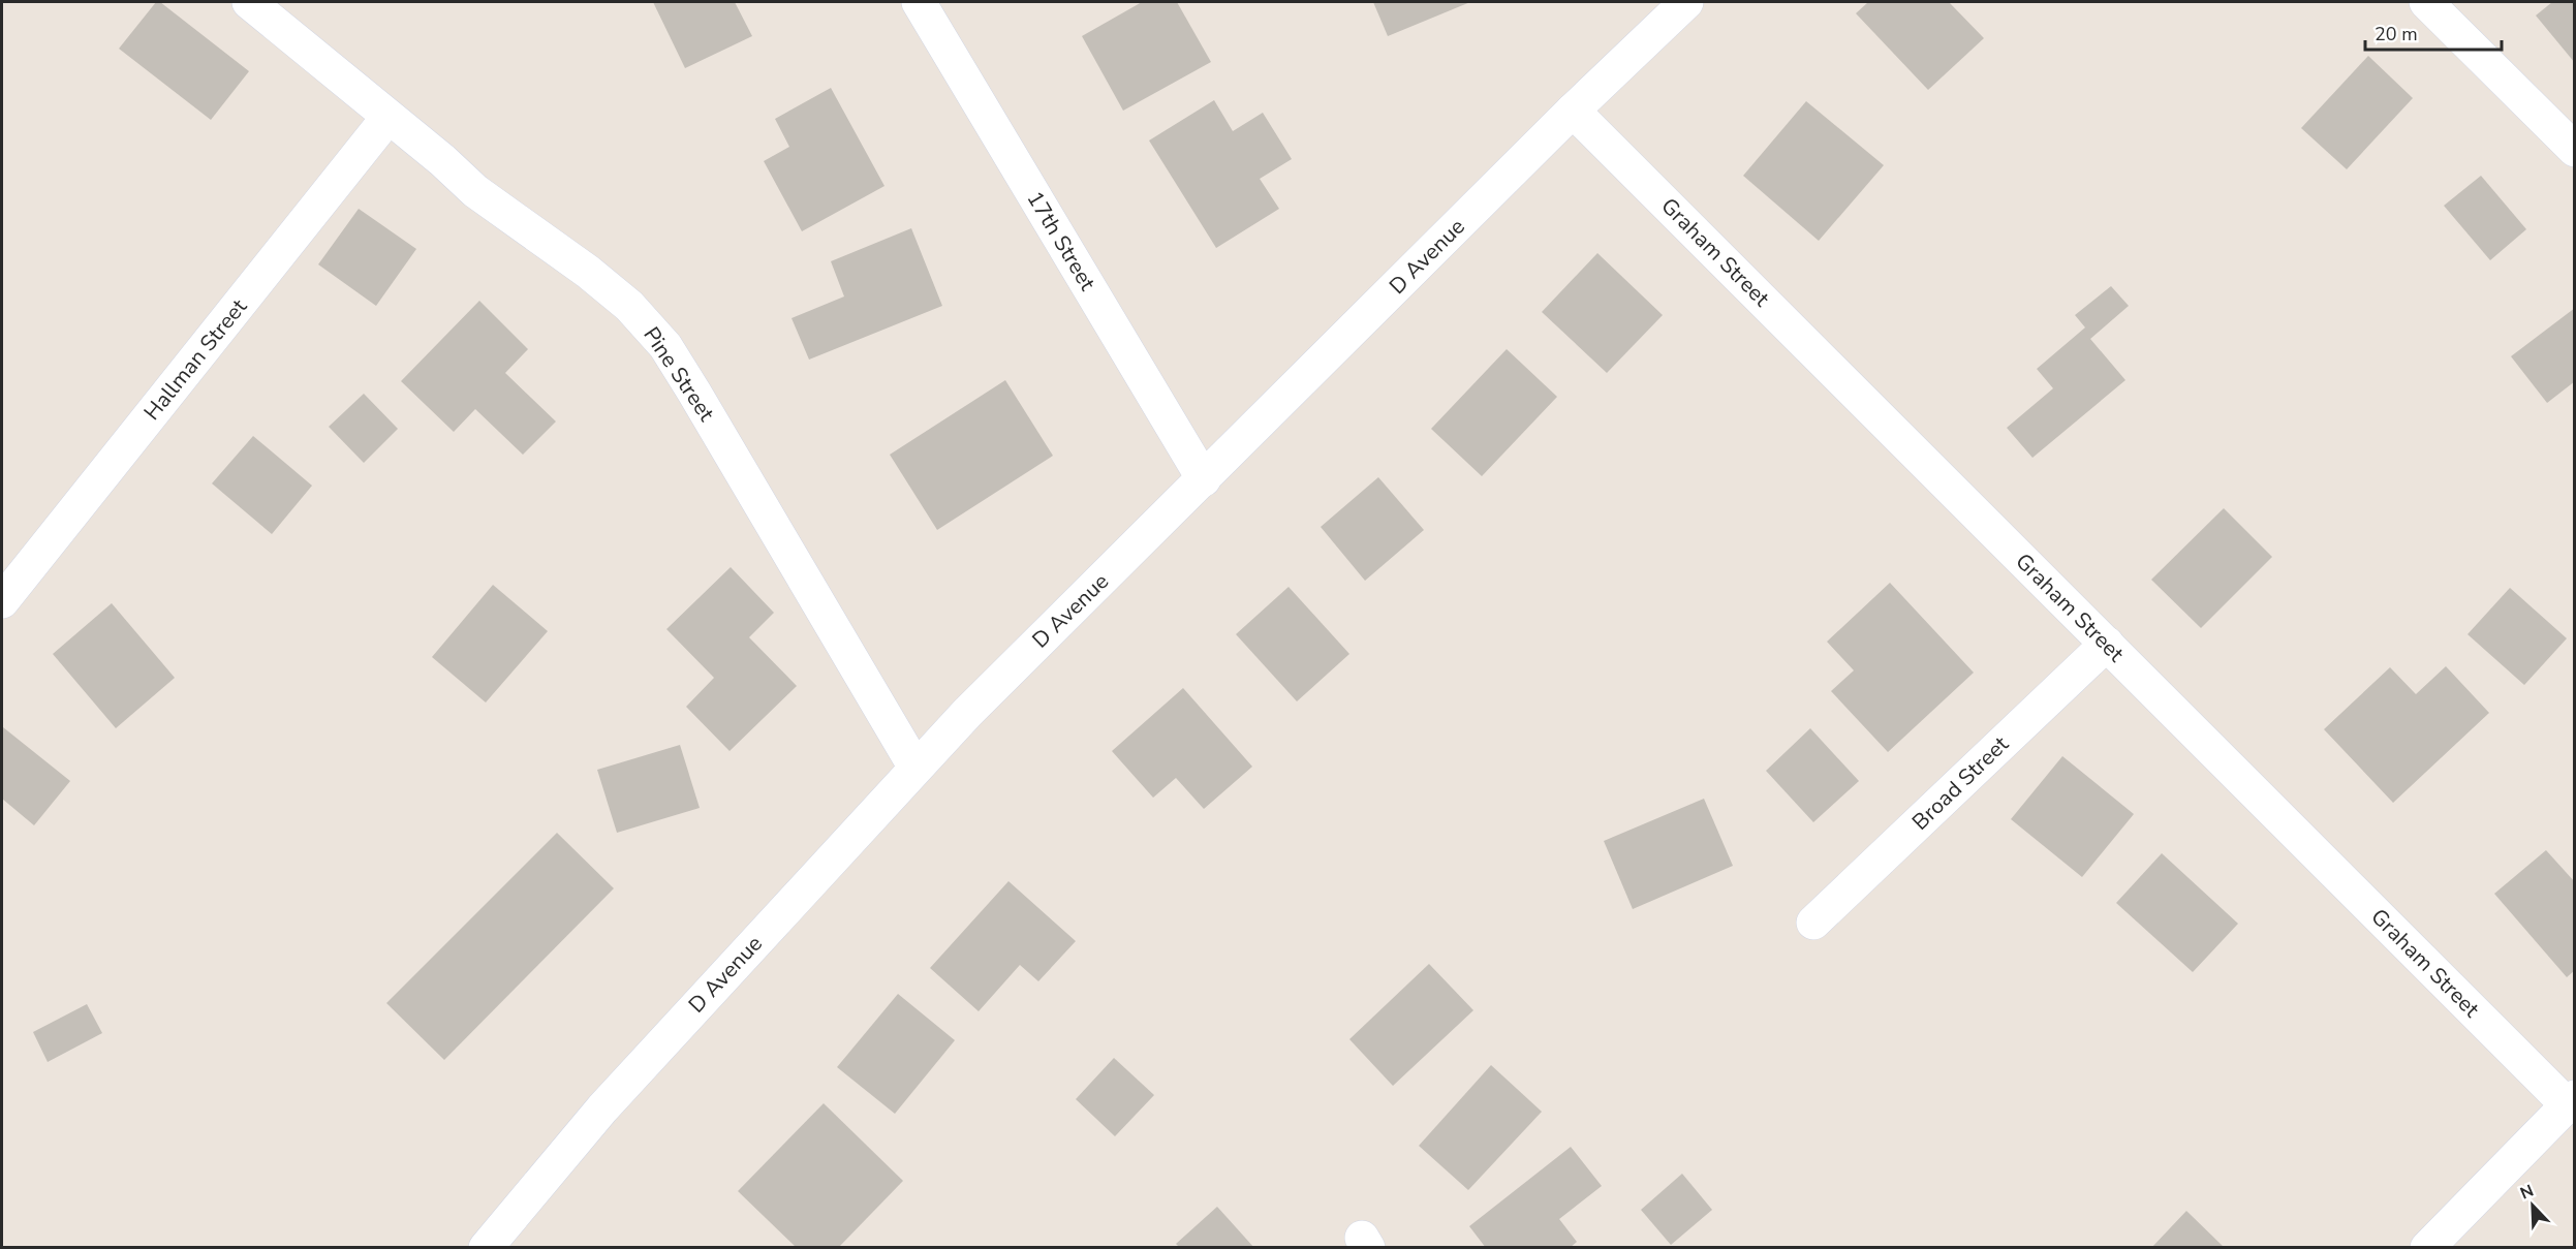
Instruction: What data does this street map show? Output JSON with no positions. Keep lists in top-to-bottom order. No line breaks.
{"streets":{"street":["17th Street","Graham Street","D Avenue","Hallman Street","Pine Street","Broad Street"]},"crossings":[["17th Street","D Avenue"],["Graham Street","D Avenue"],["Graham Street","Broad Street"],["D Avenue","Pine Street"],["Hallman Street","Pine Street"]],"scale_bar":"20 m","north":"top left"}
